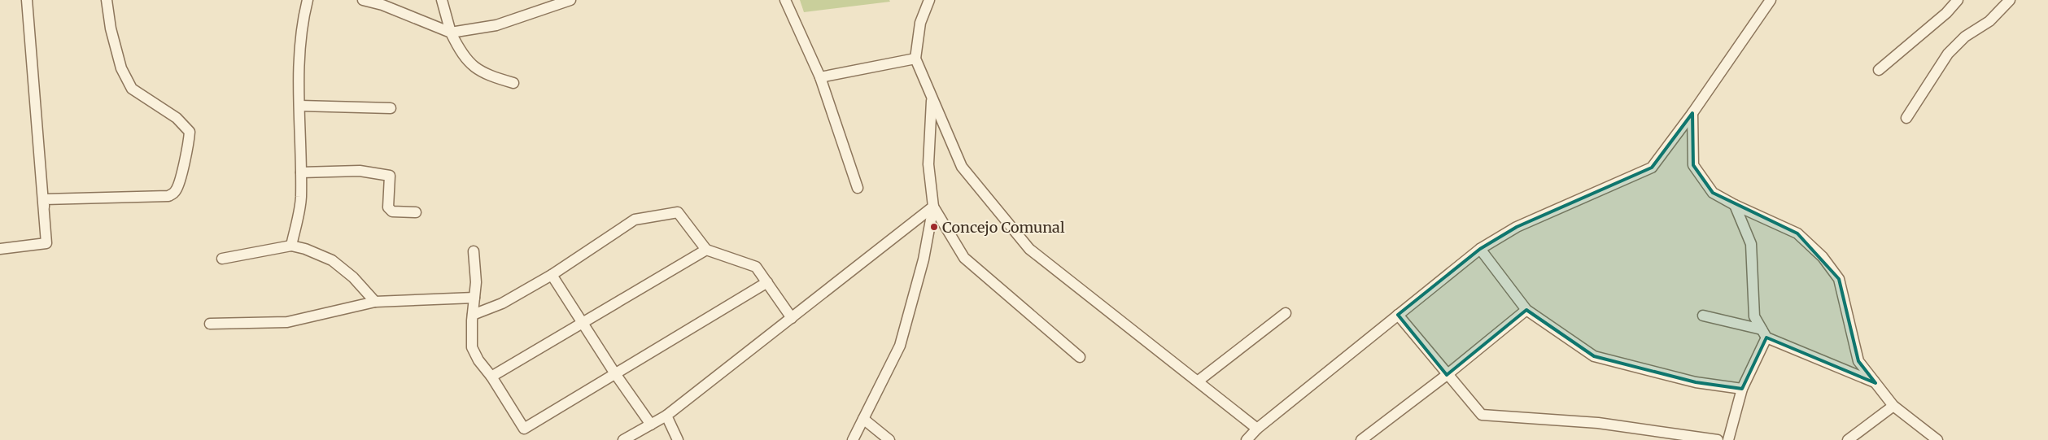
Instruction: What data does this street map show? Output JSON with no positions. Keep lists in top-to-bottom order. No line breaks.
{"places":["Concejo Comunal"]}
